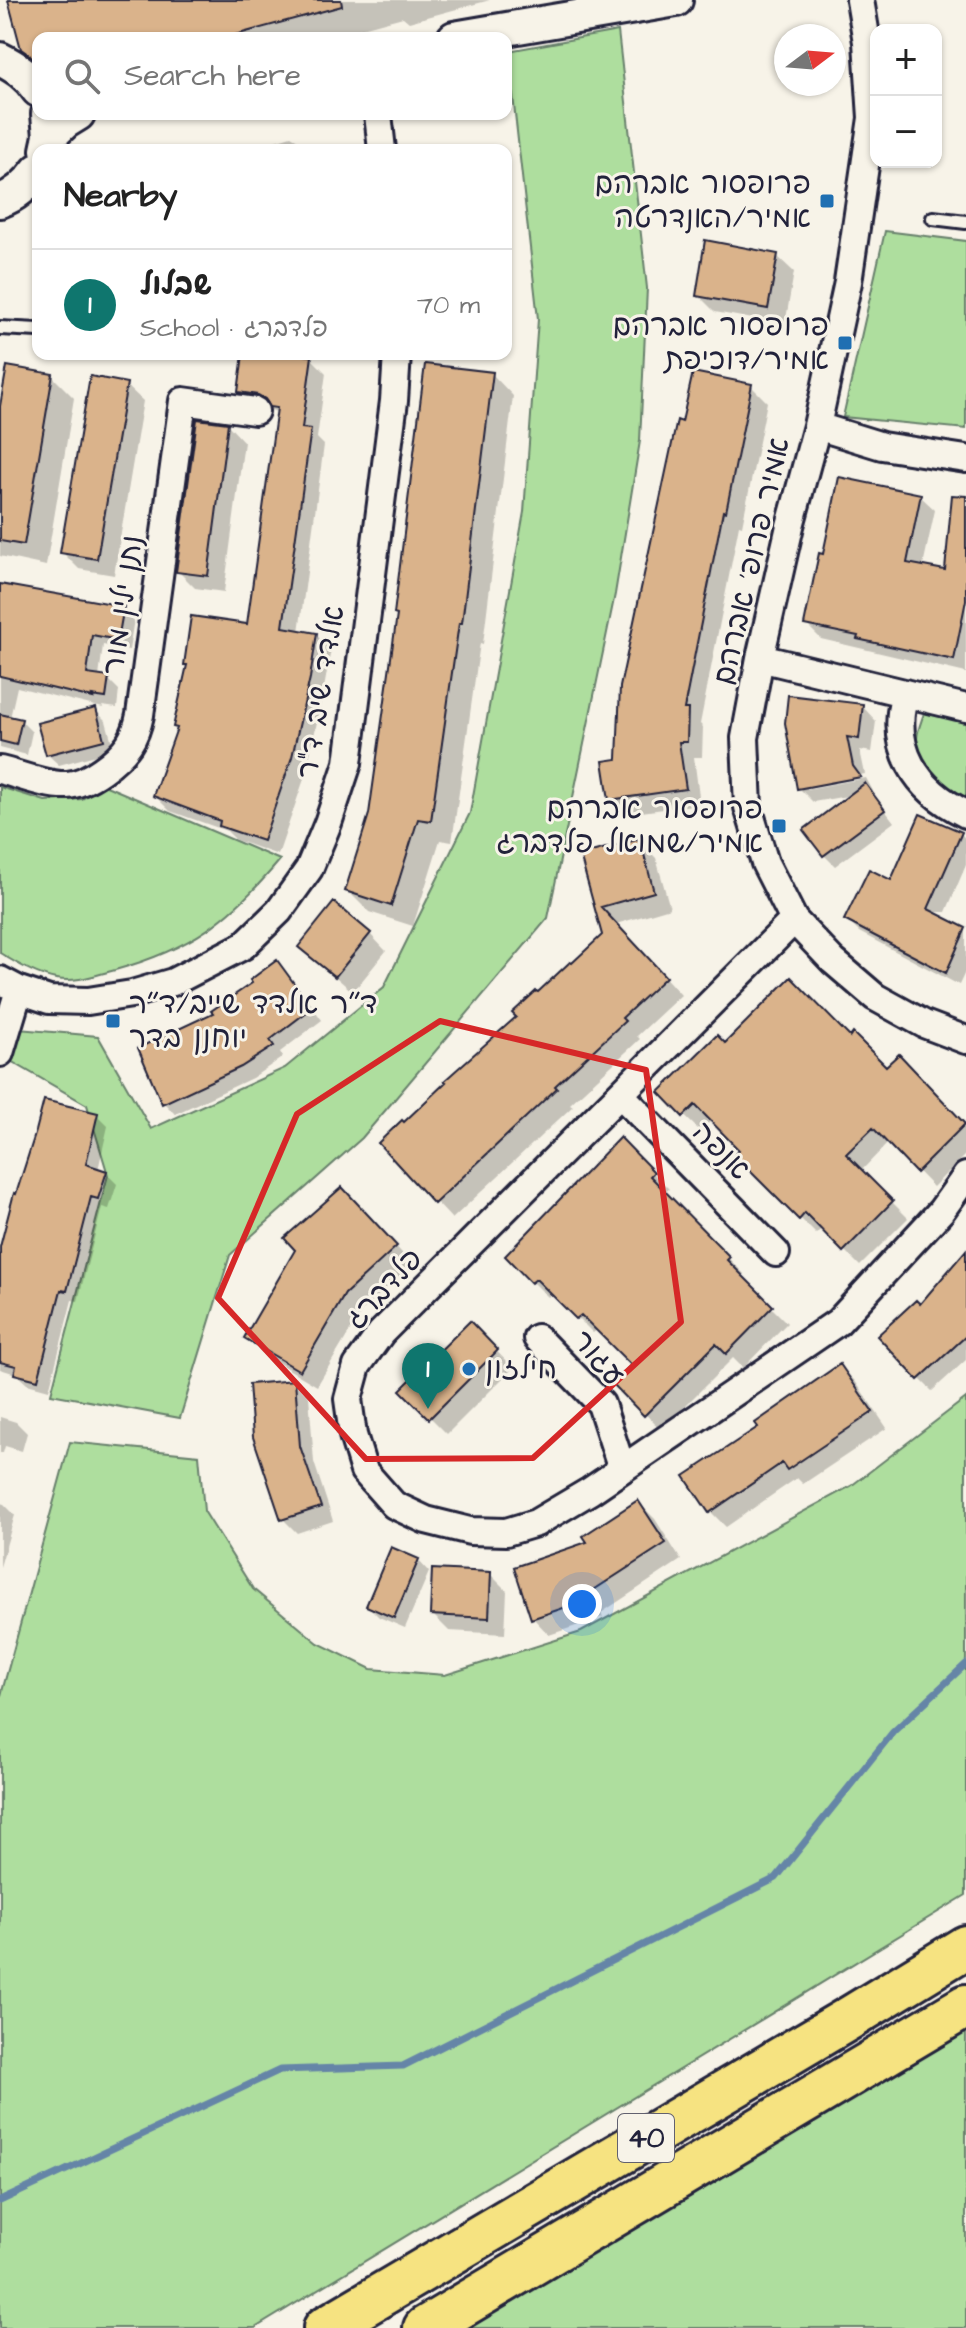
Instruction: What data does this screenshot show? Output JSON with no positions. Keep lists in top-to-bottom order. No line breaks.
{"streets":{"highway":["40"],"street":["אמיר פרופ' אברהם","נתן ילין מור","אלדד שיב ד\"ר","אנפה","פלדברג","עגור"]},"crossings":[["אמיר פרופ' אברהם","פלדברג"],["אנפה","פלדברג"],["פלדברג","עגור"]],"places":{"transit":["פרופסור אברהם אמיר/האנדרטה","פרופסור אברהם אמיר/דוכיפת","פרופסור אברהם אמיר/שמואל פלדברג","ד״ר אלדד שייב/ד״ר יוחנן בדר"],"other":["חילזון"]},"north":"right","page":{"map_buttons":["+","−"],"search":"Search here","heading":"Nearby","list":[{"mark":"1","name":"שבלול","note":"School · פלדברג","value":"70 m"}],"pins":"1"}}
